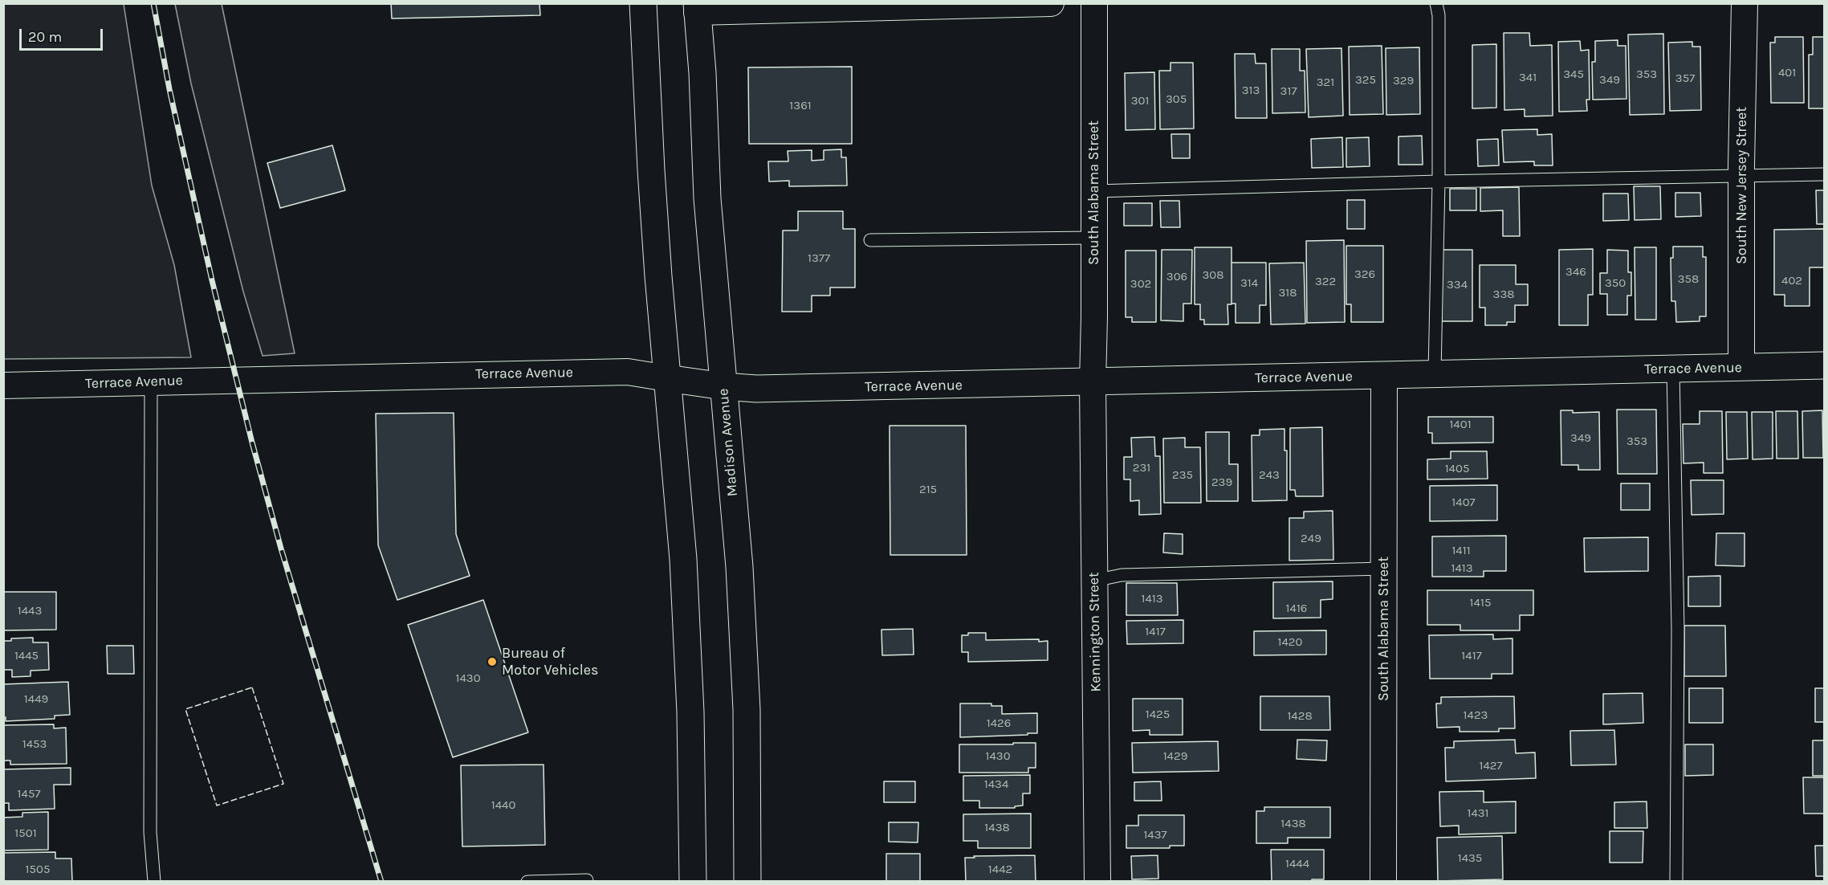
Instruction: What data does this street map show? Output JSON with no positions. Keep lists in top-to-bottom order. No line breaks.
{"streets":{"main road":["Terrace Avenue","Madison Avenue"],"street":["South New Jersey Street","South Alabama Street","Kennington Street"]},"crossings":[["South New Jersey Street","Terrace Avenue"],["South Alabama Street","Terrace Avenue"],["South Alabama Street","Kennington Street"],["Terrace Avenue","Madison Avenue"],["Terrace Avenue","Kennington Street"]],"places":["Bureau of Motor Vehicles"],"house_numbers":["401","345","353","341","357","325","349","329","321","313","317","305","301","1361","1377","346","326","308","306","358","402","322","314","350","302","334","318","338","1401","349","353","231","1405","235","243","239","215","1407","249","1411","1413","1413","1415","1416","1443","1417","1420","1445","1417","1430","1449","1425","1423","1428","1426","1453","1430","1429","1427","1434","1457","1440","1431","1438","1438","1501","1437","1435","1444","1505","1442"],"scale_bar":"20 m"}
